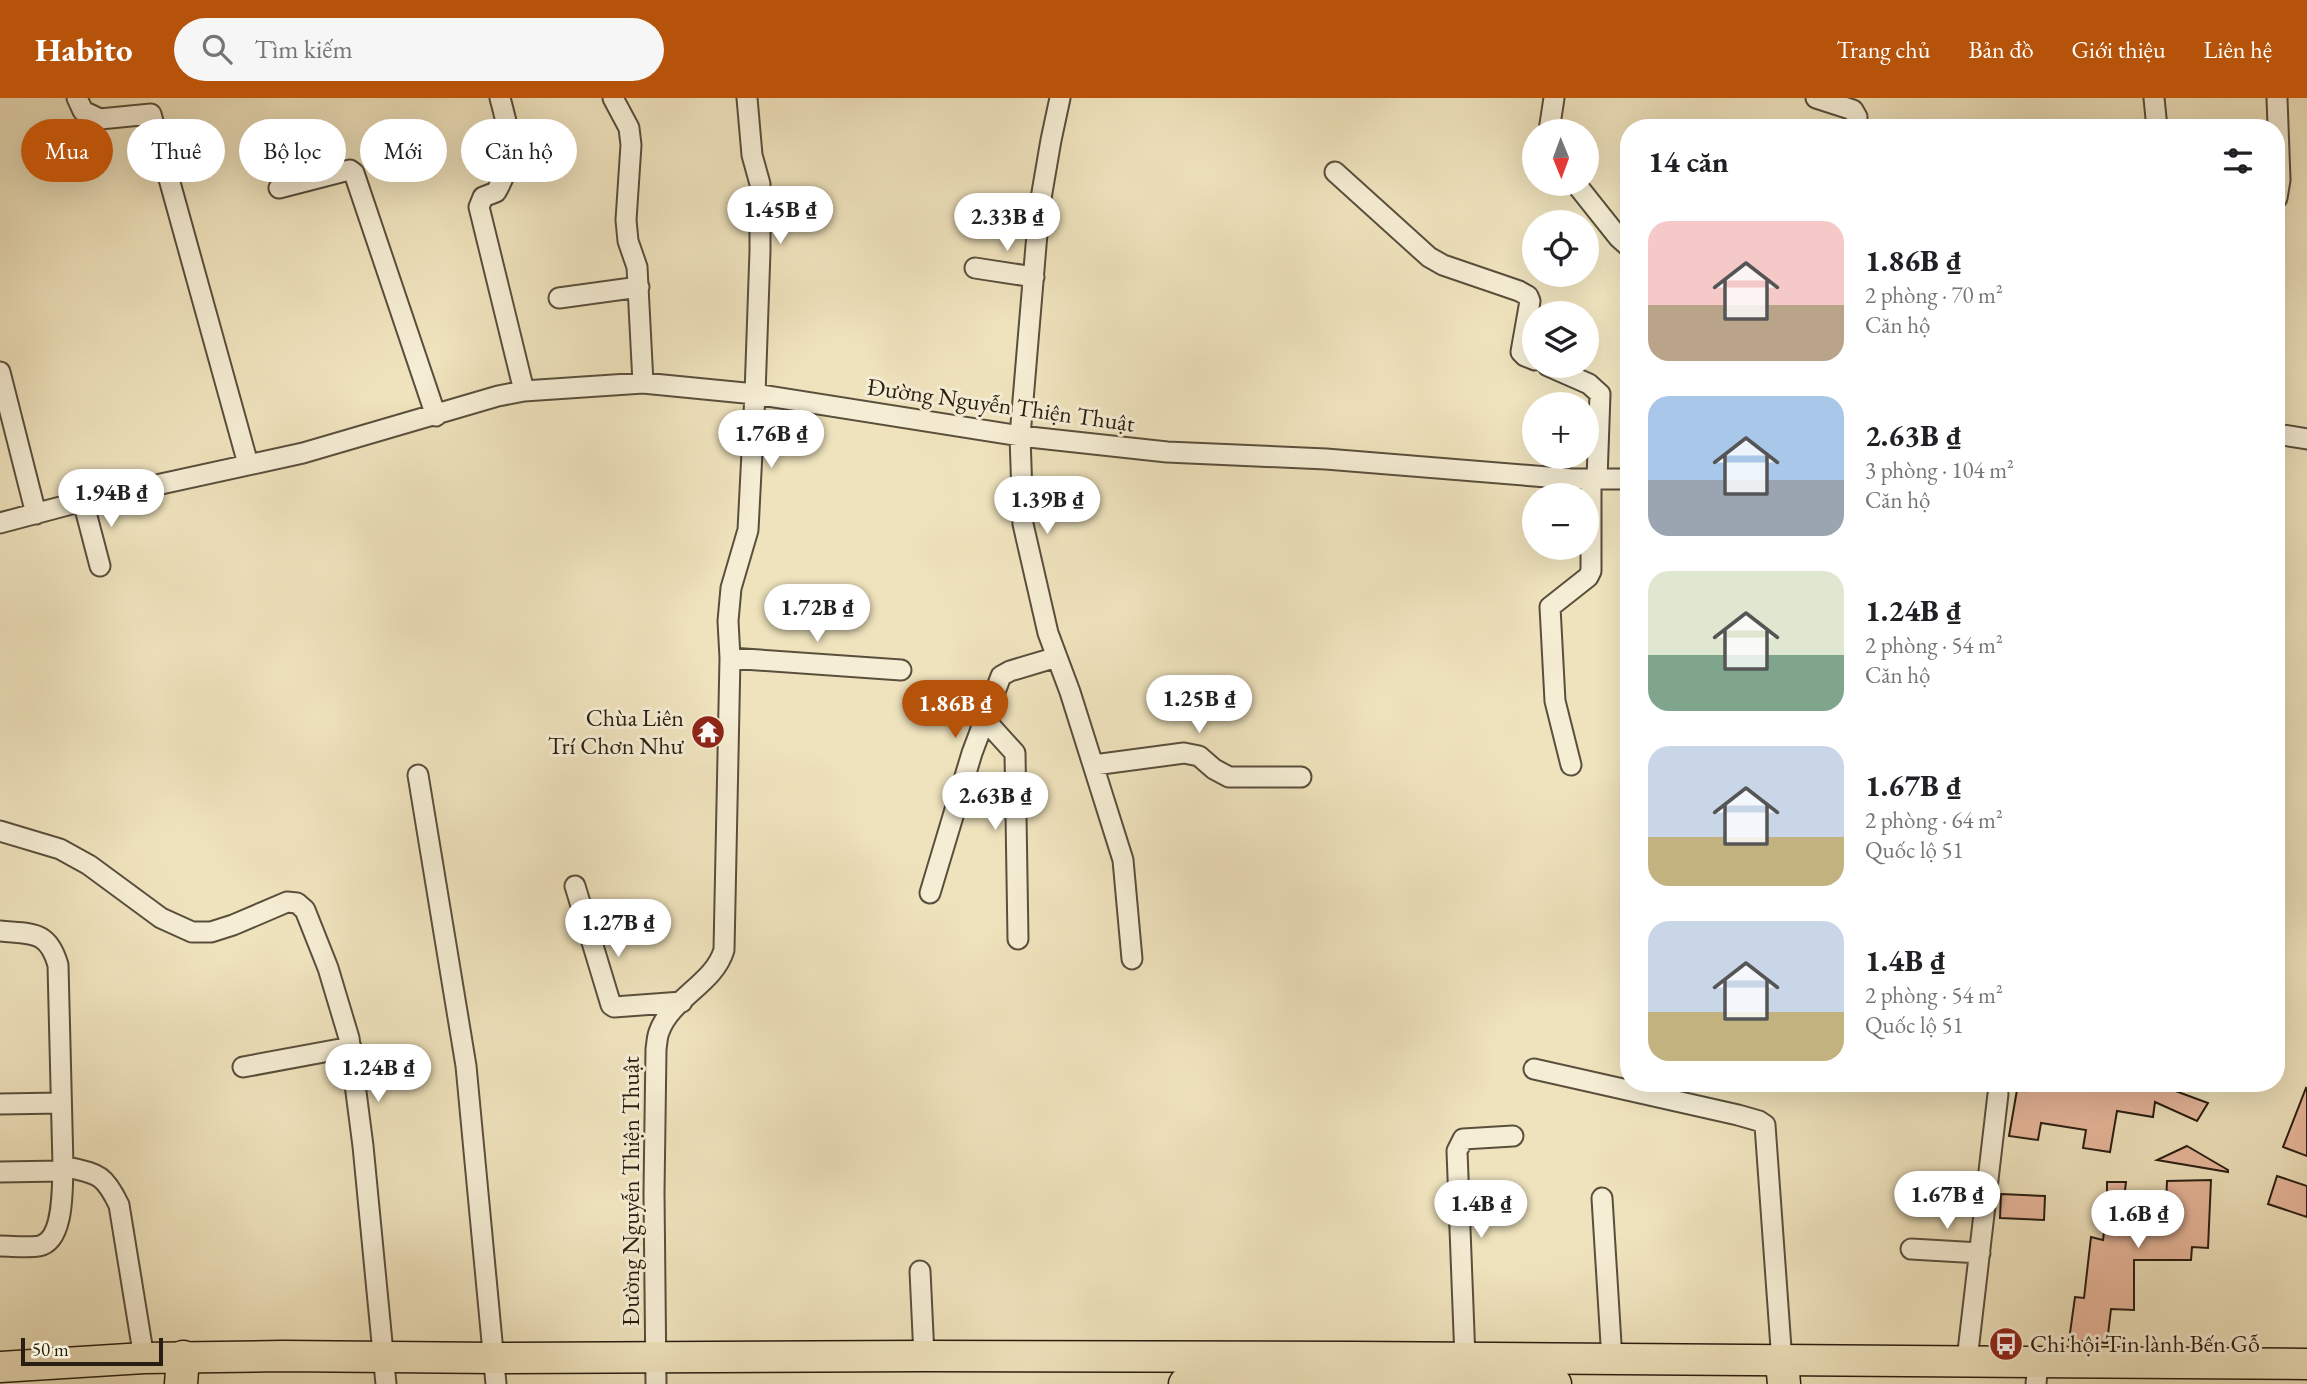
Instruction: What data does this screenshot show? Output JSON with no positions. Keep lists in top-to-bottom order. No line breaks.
{"streets":{"street":["Đường Nguyễn Thiện Thuật"]},"places":{"temple":["Chùa Liên Trí Chơn Như"],"bus stop":["Chi hội Tin lành Bến Gỗ"]},"scale_bar":"50 m","north":"bottom","page":{"header":"Habito","search":"Tìm kiếm","nav":["Trang chủ","Bản đồ","Giới thiệu","Liên hệ"],"map_buttons":["+","−"],"chip":["Mua","Thuê","Bộ lọc","Mới","Căn hộ"],"heading":"14 căn","price":["1.45B ₫","2.33B ₫","1.76B ₫","1.94B ₫","1.39B ₫","1.72B ₫","1.25B ₫","1.86B ₫","2.63B ₫","1.27B ₫","1.24B ₫","1.67B ₫","1.4B ₫","1.6B ₫"],"list":[{"name":"1.86B ₫","note":"2 phòng · 70 m² · Căn hộ"},{"name":"2.63B ₫","note":"3 phòng · 104 m² · Căn hộ"},{"name":"1.24B ₫","note":"2 phòng · 54 m² · Căn hộ"},{"name":"1.67B ₫","note":"2 phòng · 64 m² · Quốc lộ 51"},{"name":"1.4B ₫","note":"2 phòng · 54 m² · Quốc lộ 51"}],"scale":"50 m"}}
